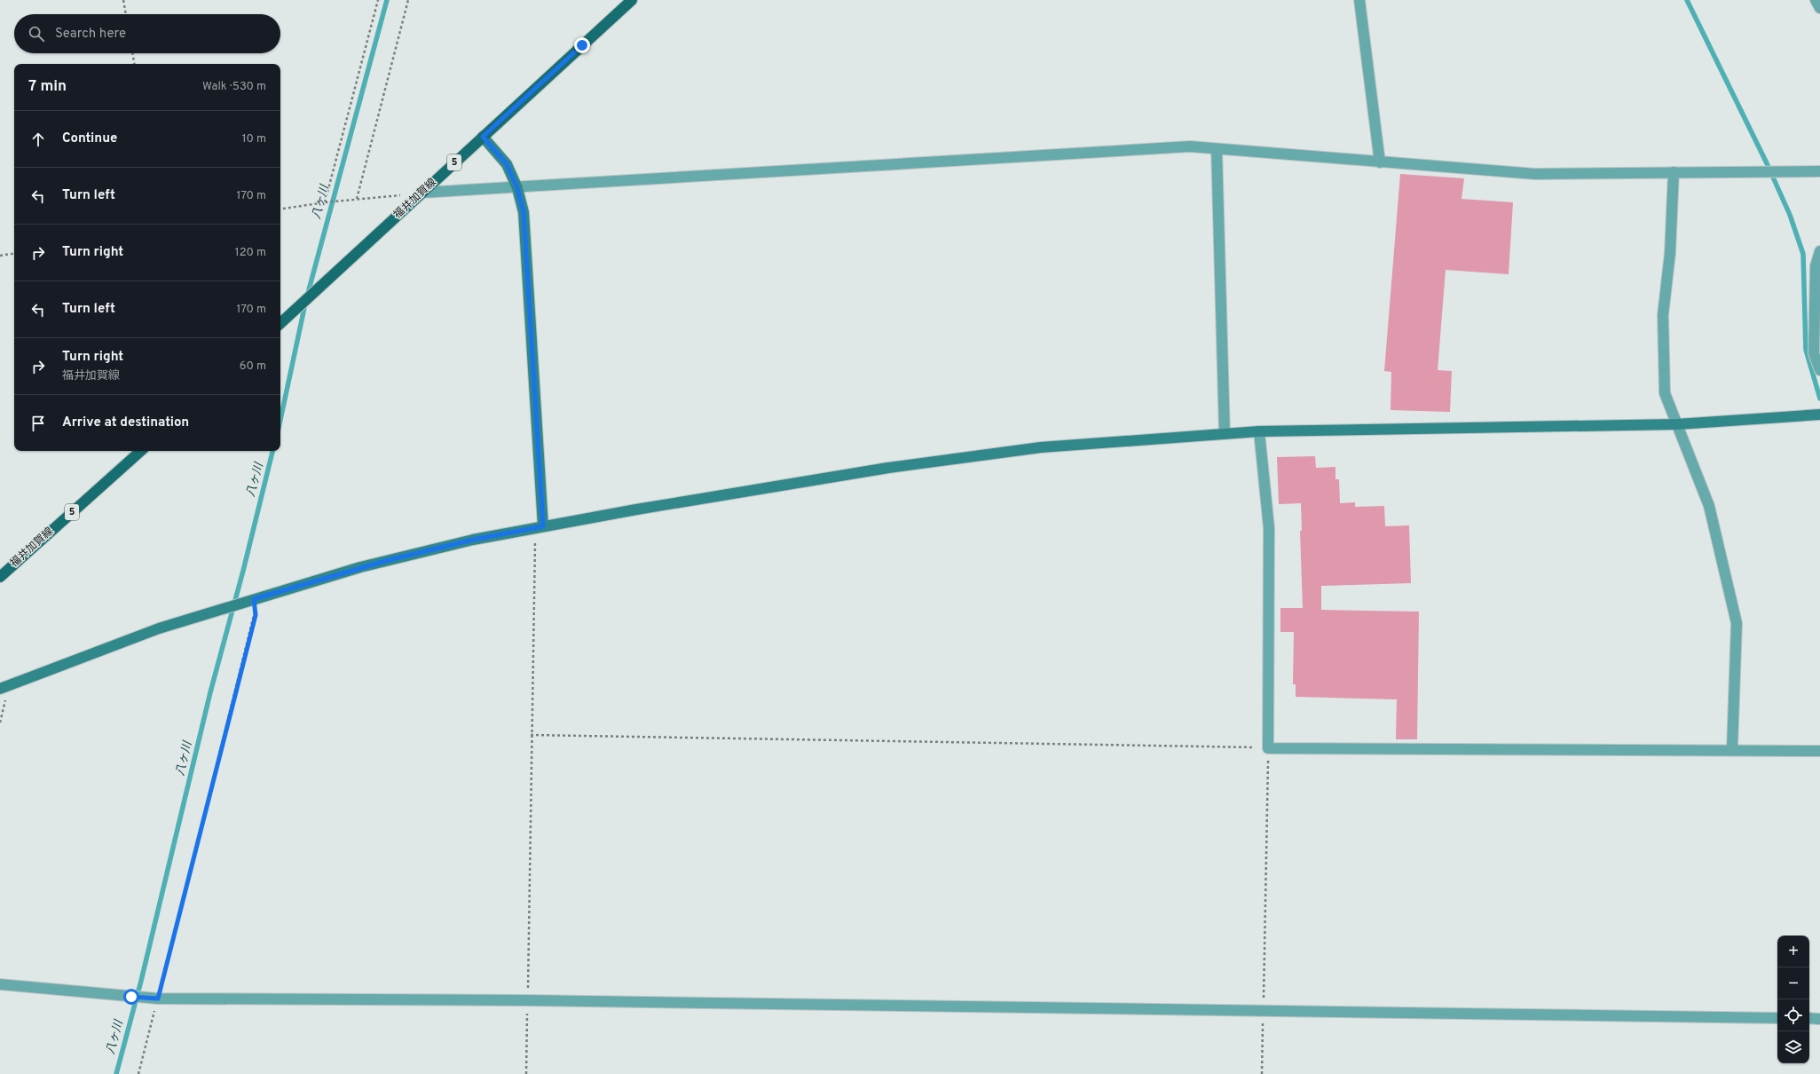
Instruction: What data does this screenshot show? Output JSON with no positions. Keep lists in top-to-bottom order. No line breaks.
{"streets":{"main road":["5","福井加賀線"]},"water":["八ヶ川"],"page":{"search":"Search here","heading":["7 min","Walk · 530 m"],"list":[["Continue","10 m"],["Turn left","170 m"],["Turn right","120 m"],["Turn left","170 m"],["Turn right","福井加賀線","60 m"],"Arrive at destination"],"map_buttons":["+","−"]}}
